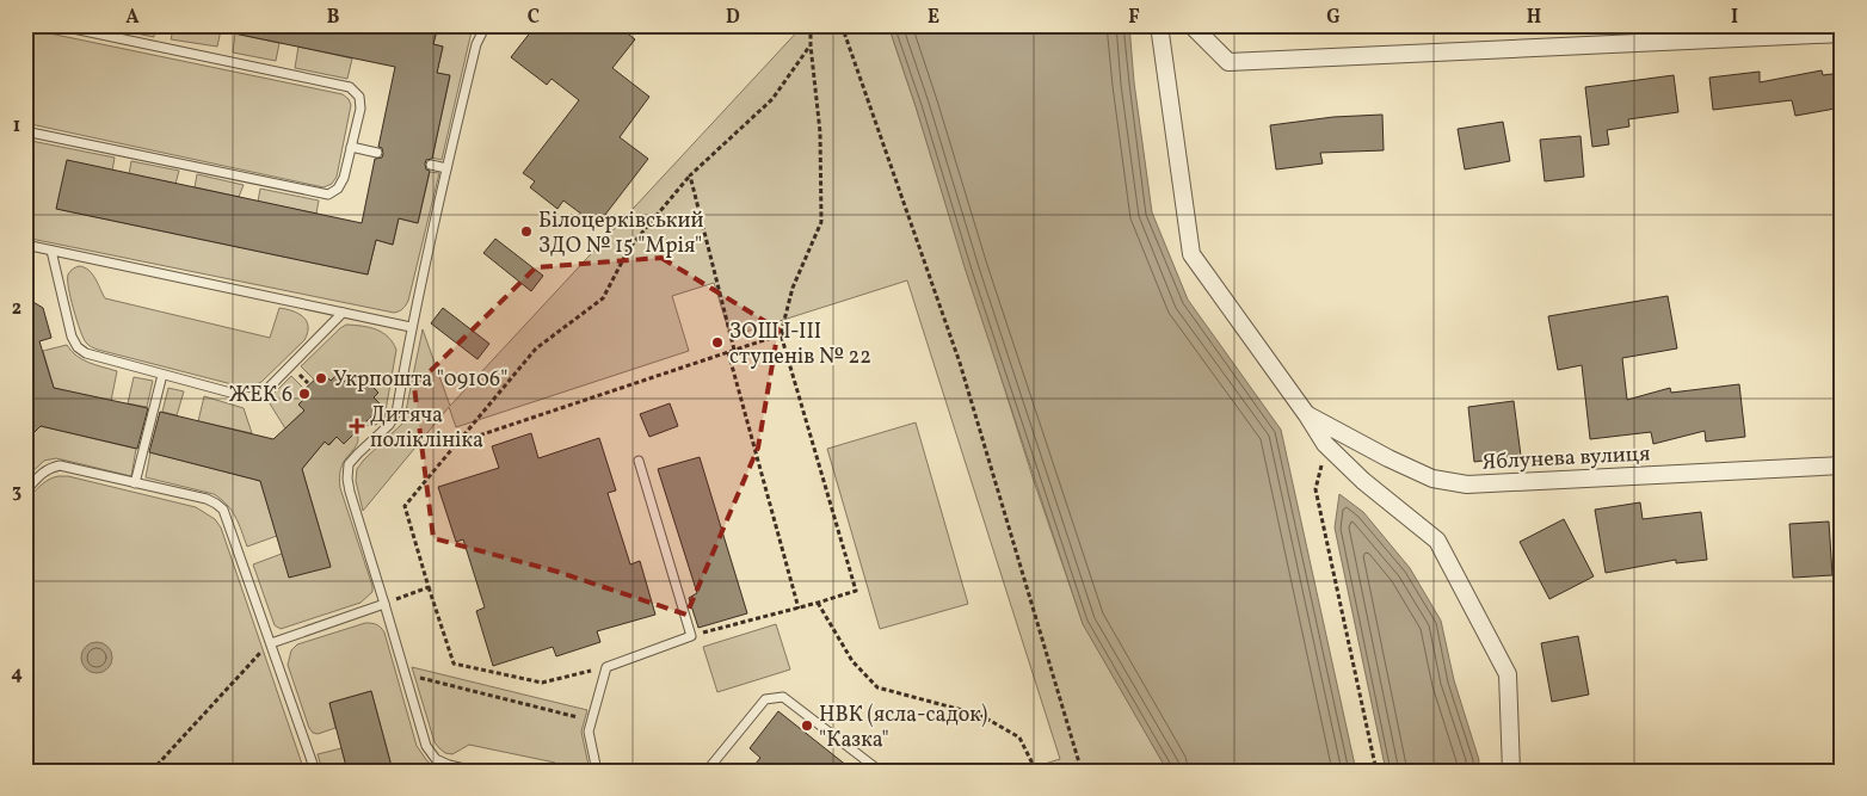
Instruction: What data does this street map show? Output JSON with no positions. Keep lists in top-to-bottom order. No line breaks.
{"streets":{"street":["Яблунева вулиця"]},"places":{"other":["Білоцерківський ЗДО № 15 \"Мрія\"","ЗОШ І-ІІІ ступенів № 22","Укрпошта \"09106\"","ЖЕК 6","НВК (ясла-садок) \"Казка\""],"health":["Дитяча поліклініка"]},"grid":{"columns":["A","B","C","D","E","F","G","H","I"],"rows":["1","2","3","4"]}}
